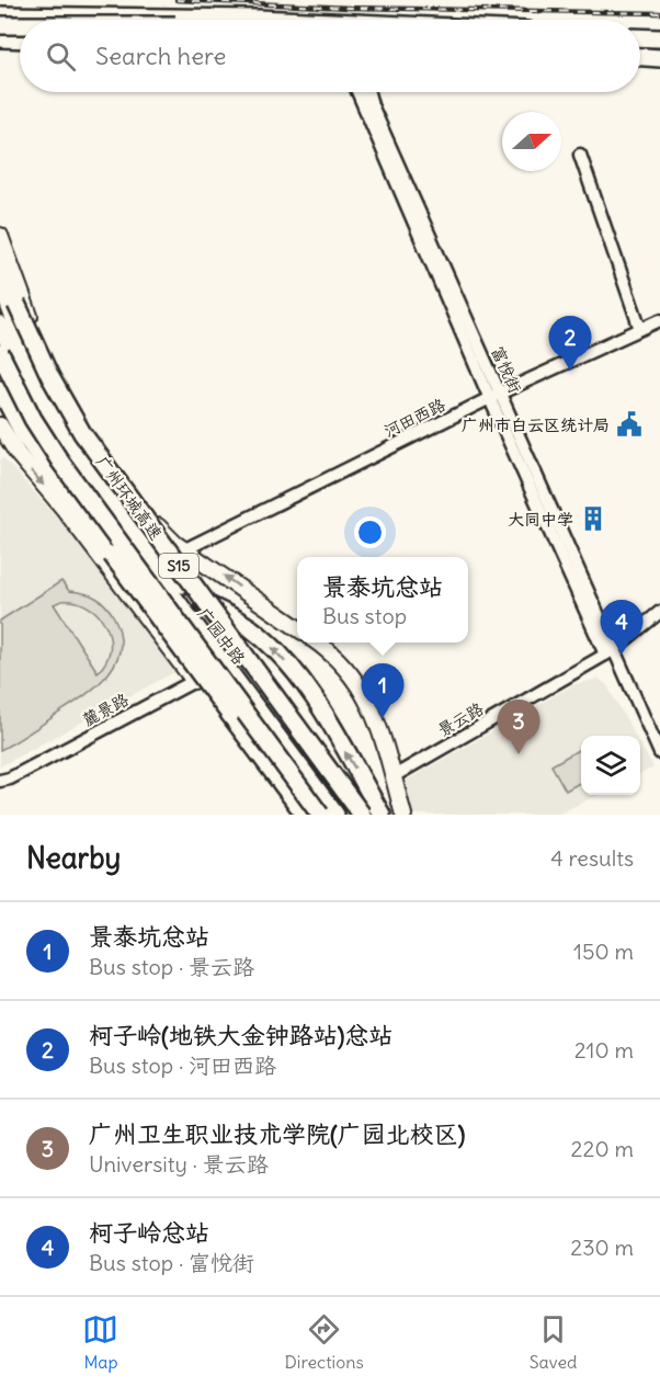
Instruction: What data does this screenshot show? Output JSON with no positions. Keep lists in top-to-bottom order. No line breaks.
{"streets":{"highway":["广州环城高速","S15","广园中路"],"street":["富悦街","河田西路","麓景路","景云路"]},"crossings":[["富悦街","河田西路"],["富悦街","景云路"],["广州环城高速","广园中路"],["广园中路","麓景路"]],"places":{"public building":["广州市白云区统计局"],"building":["大同中学"]},"north":"right","page":{"search":"Search here","pins":["2","4","1","3"],"popup":["景泰坑总站","Bus stop"],"heading":["Nearby","4 results"],"list":[{"mark":"1","name":"景泰坑总站","note":"Bus stop · 景云路","value":"150 m"},{"mark":"2","name":"柯子岭(地铁大金钟路站)总站","note":"Bus stop · 河田西路","value":"210 m"},{"mark":"3","name":"广州卫生职业技术学院(广园北校区)","note":"University · 景云路","value":"220 m"},{"mark":"4","name":"柯子岭总站","note":"Bus stop · 富悦街","value":"230 m"}],"nav":["Map","Directions","Saved"]}}
